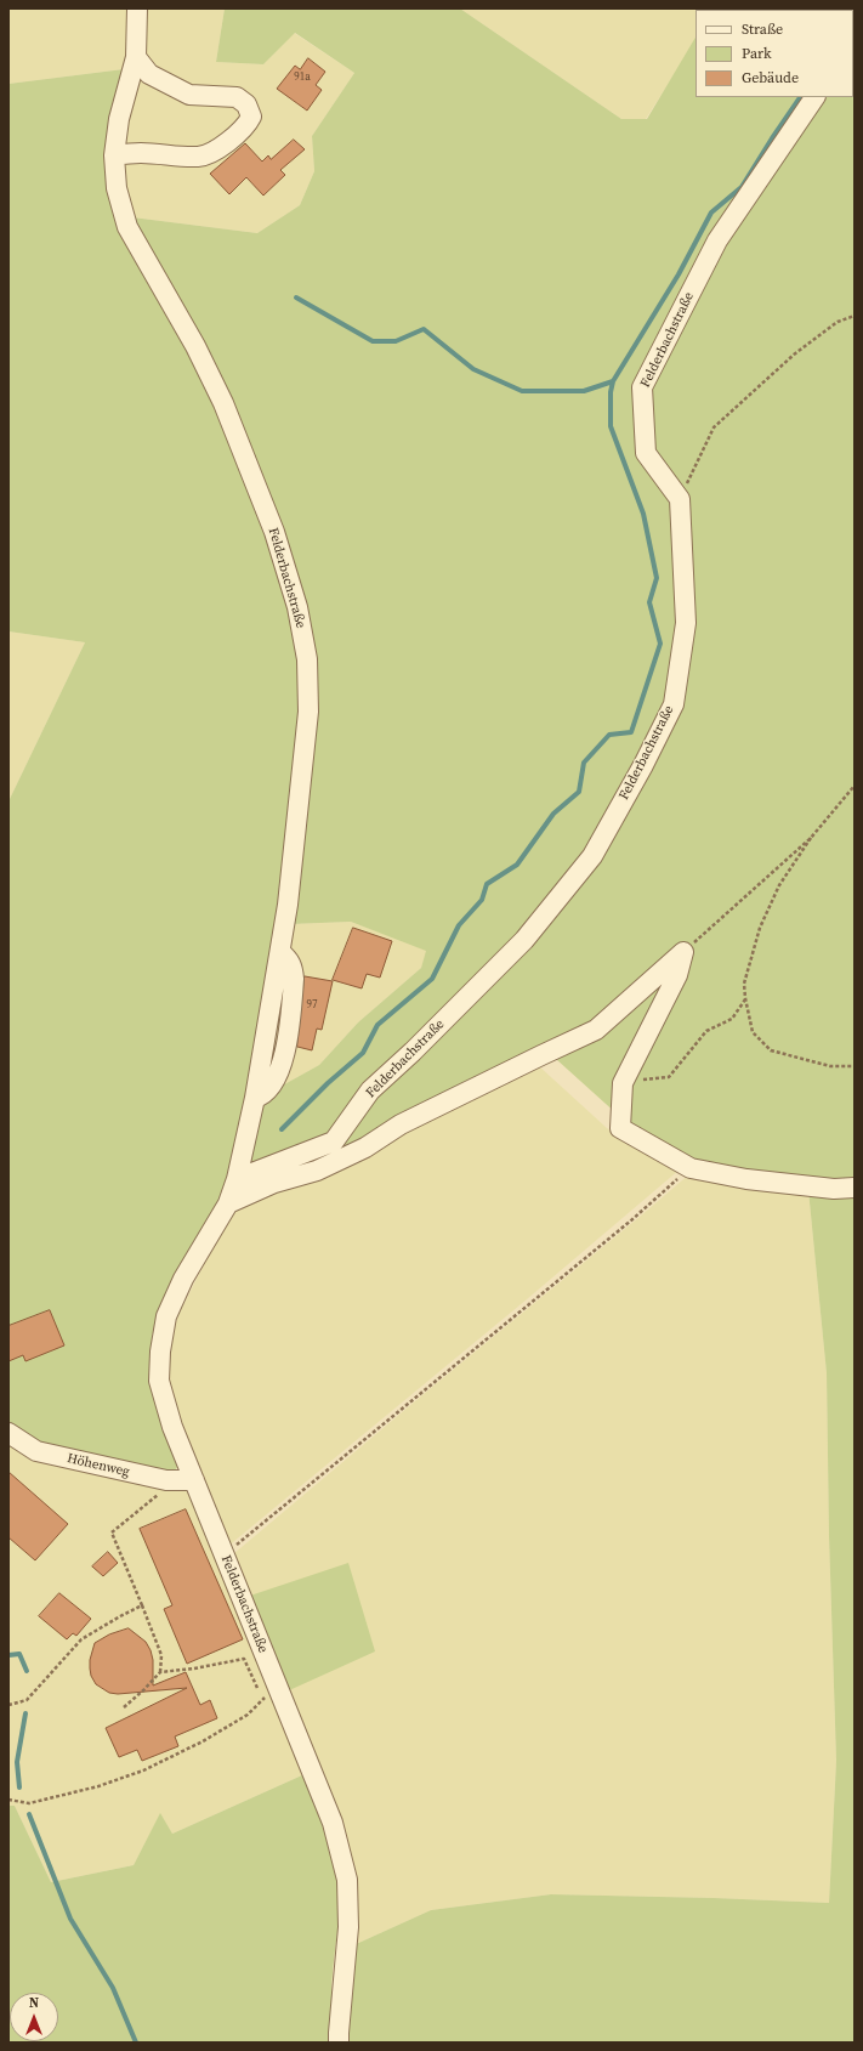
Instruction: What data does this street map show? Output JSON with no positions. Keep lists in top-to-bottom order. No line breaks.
{"streets":{"street":["Felderbachstraße","Höhenweg"]},"crossings":[["Felderbachstraße","Höhenweg"]],"house_numbers":["91a","97"],"legend":["Straße","Park","Gebäude"],"north":"top"}
